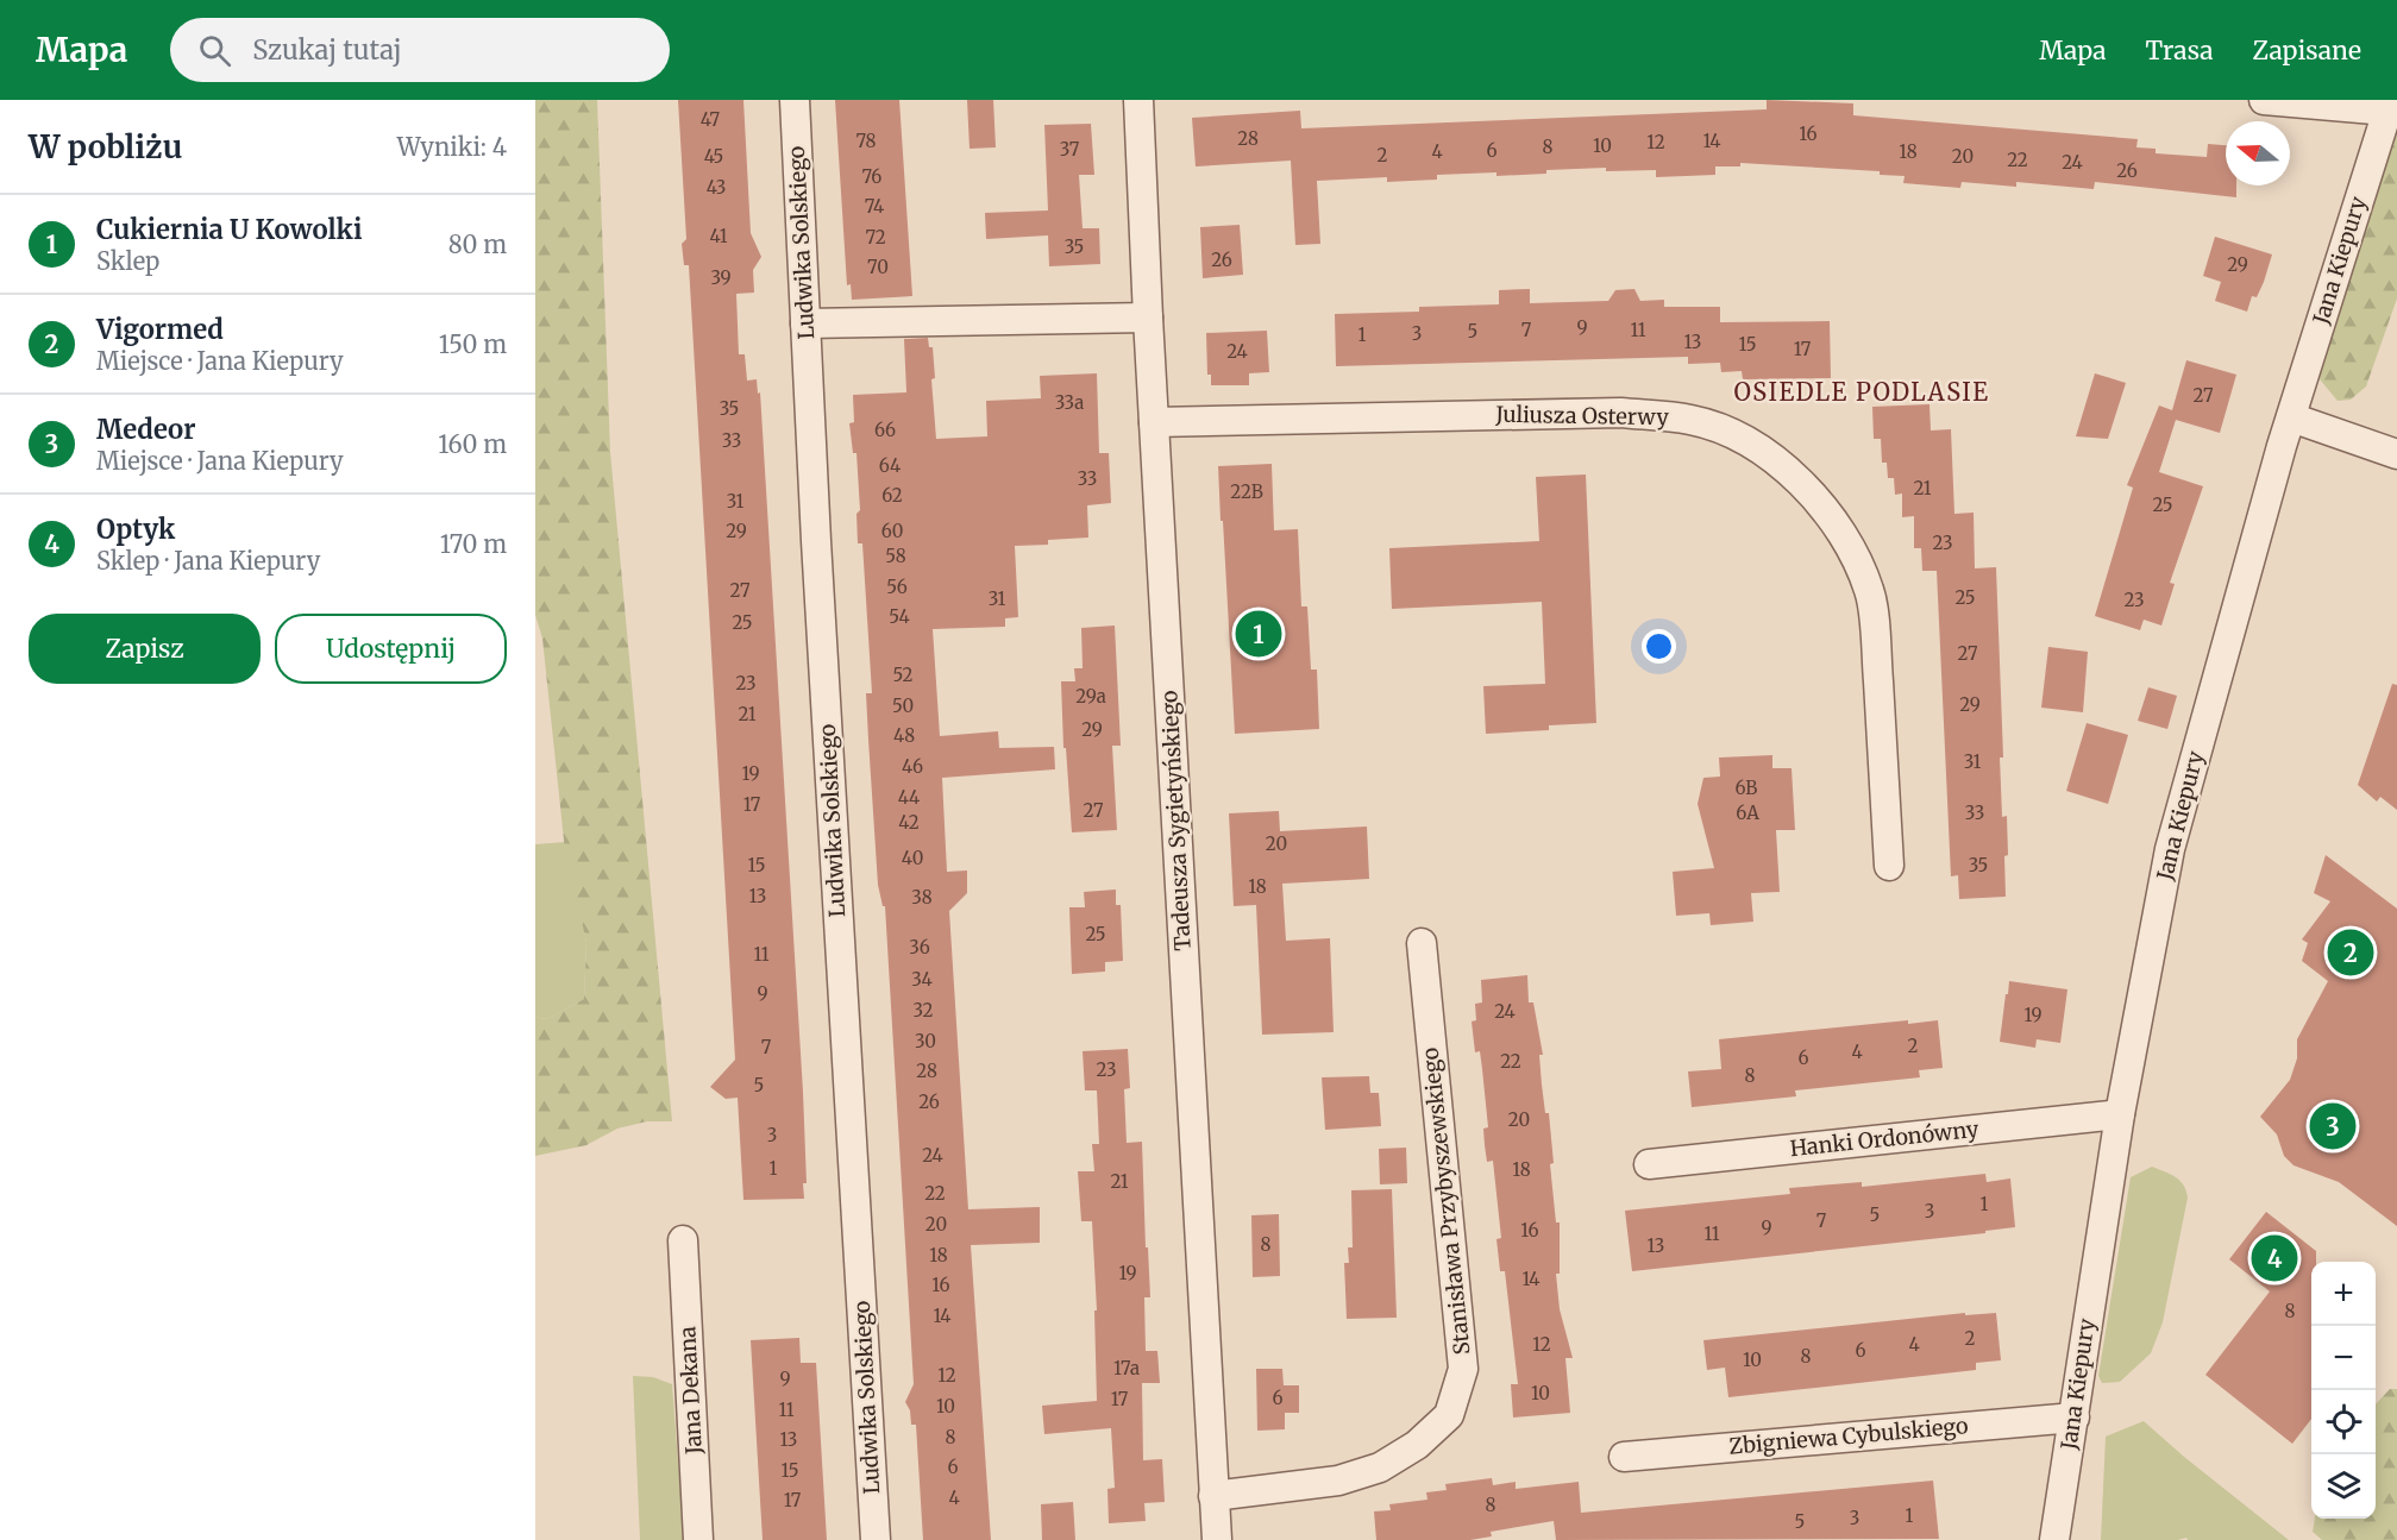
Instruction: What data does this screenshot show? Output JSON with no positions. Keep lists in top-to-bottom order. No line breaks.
{"streets":{"street":["Ludwika Solskiego","Jana Kiepury","Juliusza Osterwy","Tadeusza Sygietyńskiego","Hanki Ordonówny","Stanisława Przybyszewskiego","Jana Dekana","Zbigniewa Cybulskiego"]},"crossings":[["Jana Kiepury","Hanki Ordonówny"],["Jana Kiepury","Zbigniewa Cybulskiego"],["Juliusza Osterwy","Tadeusza Sygietyńskiego"],["Tadeusza Sygietyńskiego","Stanisława Przybyszewskiego"]],"districts":["OSIEDLE PODLASIE"],"house_numbers":["47","16","28","78","14","12","10","8","37","6","4","18","2","45","20","22","24","26","76","43","74","41","72","35","26","29","70","39","9","7","11","5","3","1","13","15","17","24","27","33a","35","66","33","64","33","21","22B","62","31","25","29","60","23","58","56","27","25","31","23","54","25","27","52","23","29a","29","50","21","29","48","31","46","19","6B","44","17","27","6A","33","42","20","40","15","35","18","13","38","25","36","11","34","9","32","24","19","30","2","7","4","6","22","23","28","8","5","26","20","3","24","1","18","21","22","1","3","5","7","20","9","16","11","8","13","18","19","14","16","8","14","2","12","4","6","8","10","17a","12","9","10","6","17","10","11","8","13","6","15","4","17","8","1","3","5"],"north":"left","page":{"header":"Mapa","search":"Szukaj tutaj","nav":["Mapa","Trasa","Zapisane"],"heading":["W pobliżu","Wyniki: 4"],"list":[{"mark":"1","name":"Cukiernia U Kowolki","note":"Sklep","value":"80 m"},{"mark":"2","name":"Vigormed","note":"Miejsce · Jana Kiepury","value":"150 m"},{"mark":"3","name":"Medeor","note":"Miejsce · Jana Kiepury","value":"160 m"},{"mark":"4","name":"Optyk","note":"Sklep · Jana Kiepury","value":"170 m"}],"buttons":["Zapisz","Udostępnij"],"pins":["1","2","3","4"],"map_buttons":["+","−"]}}
